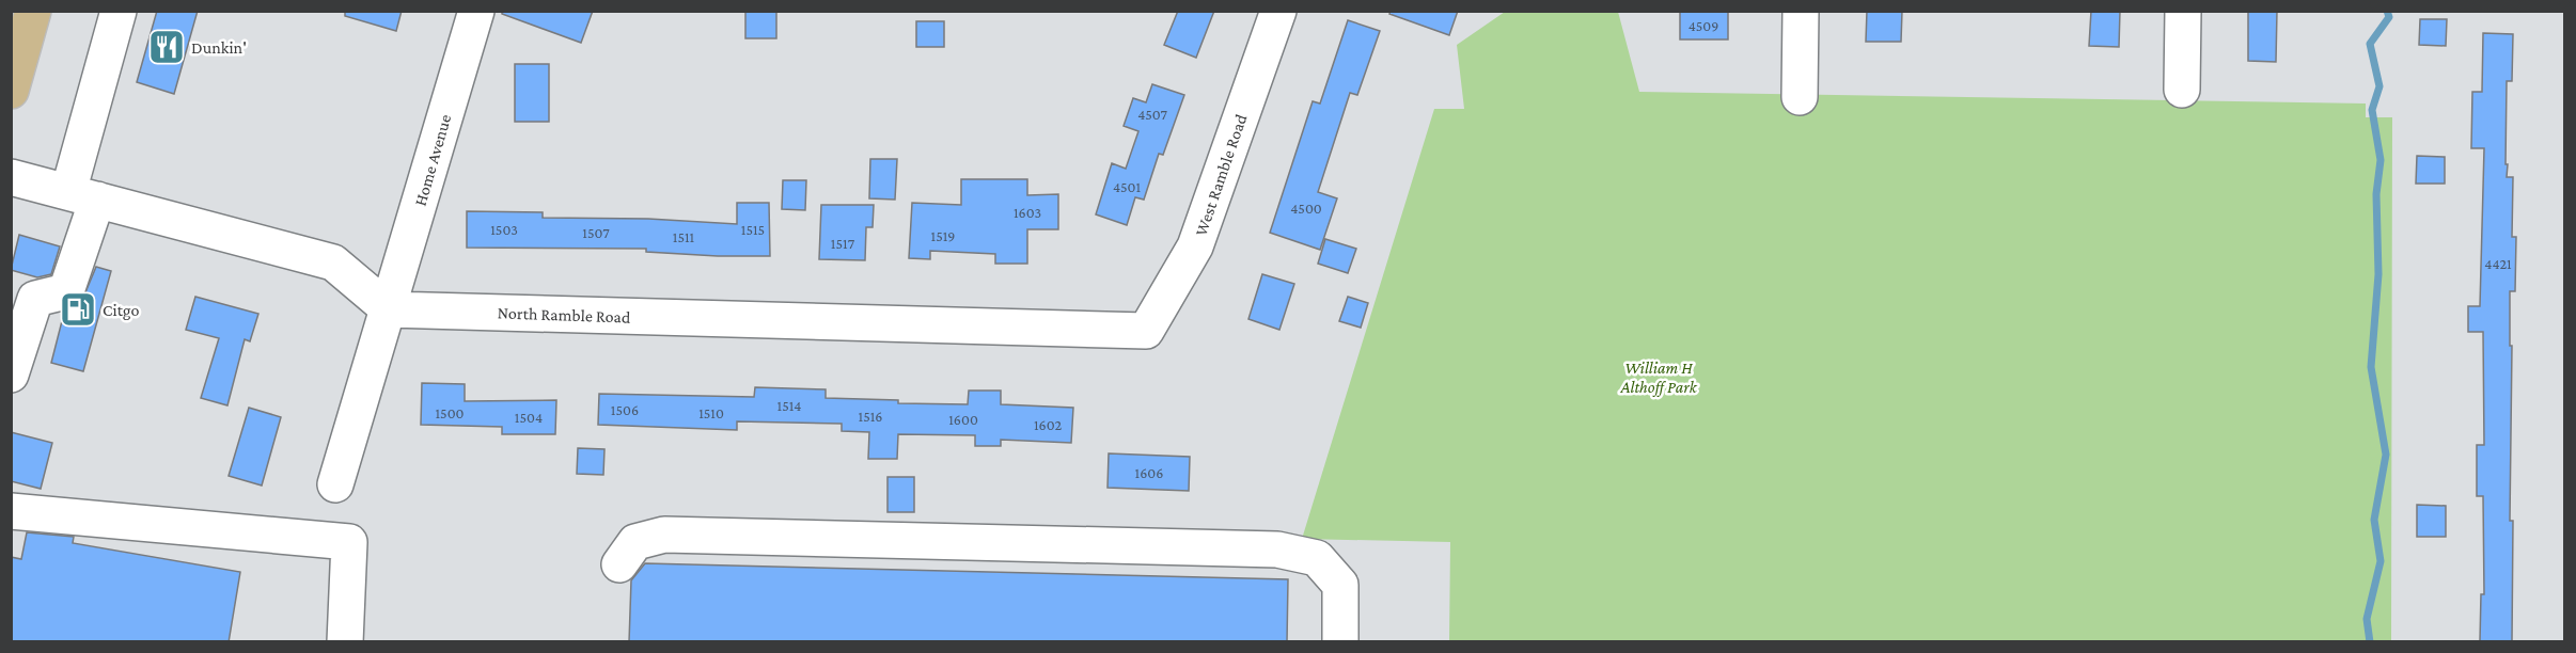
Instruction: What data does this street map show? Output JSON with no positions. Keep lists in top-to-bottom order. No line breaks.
{"streets":{"street":["Home Avenue","West Ramble Road","North Ramble Road"]},"crossings":[["Home Avenue","North Ramble Road"],["West Ramble Road","North Ramble Road"]],"parks":["William H Althoff Park"],"places":{"restaurant":["Dunkin'"],"fuel station":["Citgo"]},"house_numbers":["4509","4507","4501","4500","1603","1503","1515","1507","1519","1511","1517","4421","1514","1506","1500","1510","1516","1504","1600","1602","1606"]}
